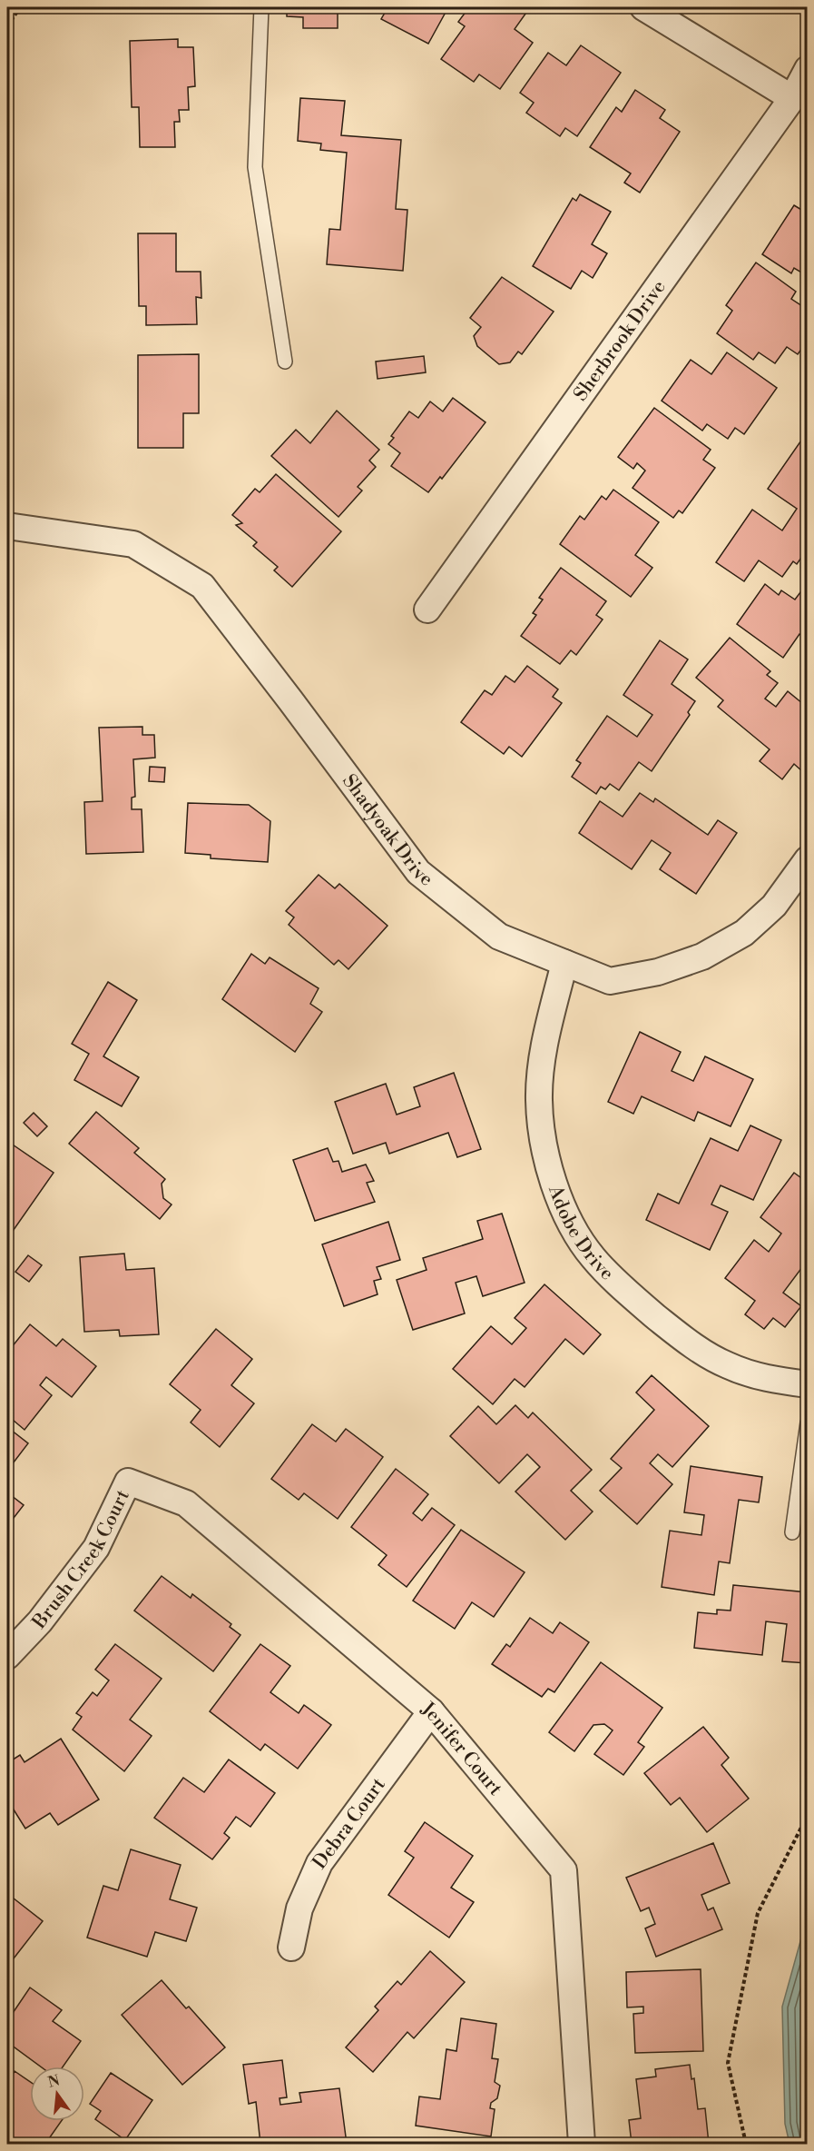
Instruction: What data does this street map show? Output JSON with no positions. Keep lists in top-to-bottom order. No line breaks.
{"streets":{"street":["Sherbrook Drive","Shadyoak Drive","Adobe Drive","Brush Creek Court","Jenifer Court","Debra Court"]},"crossings":[["Shadyoak Drive","Adobe Drive"],["Brush Creek Court","Jenifer Court"],["Jenifer Court","Debra Court"]],"north":"top"}
